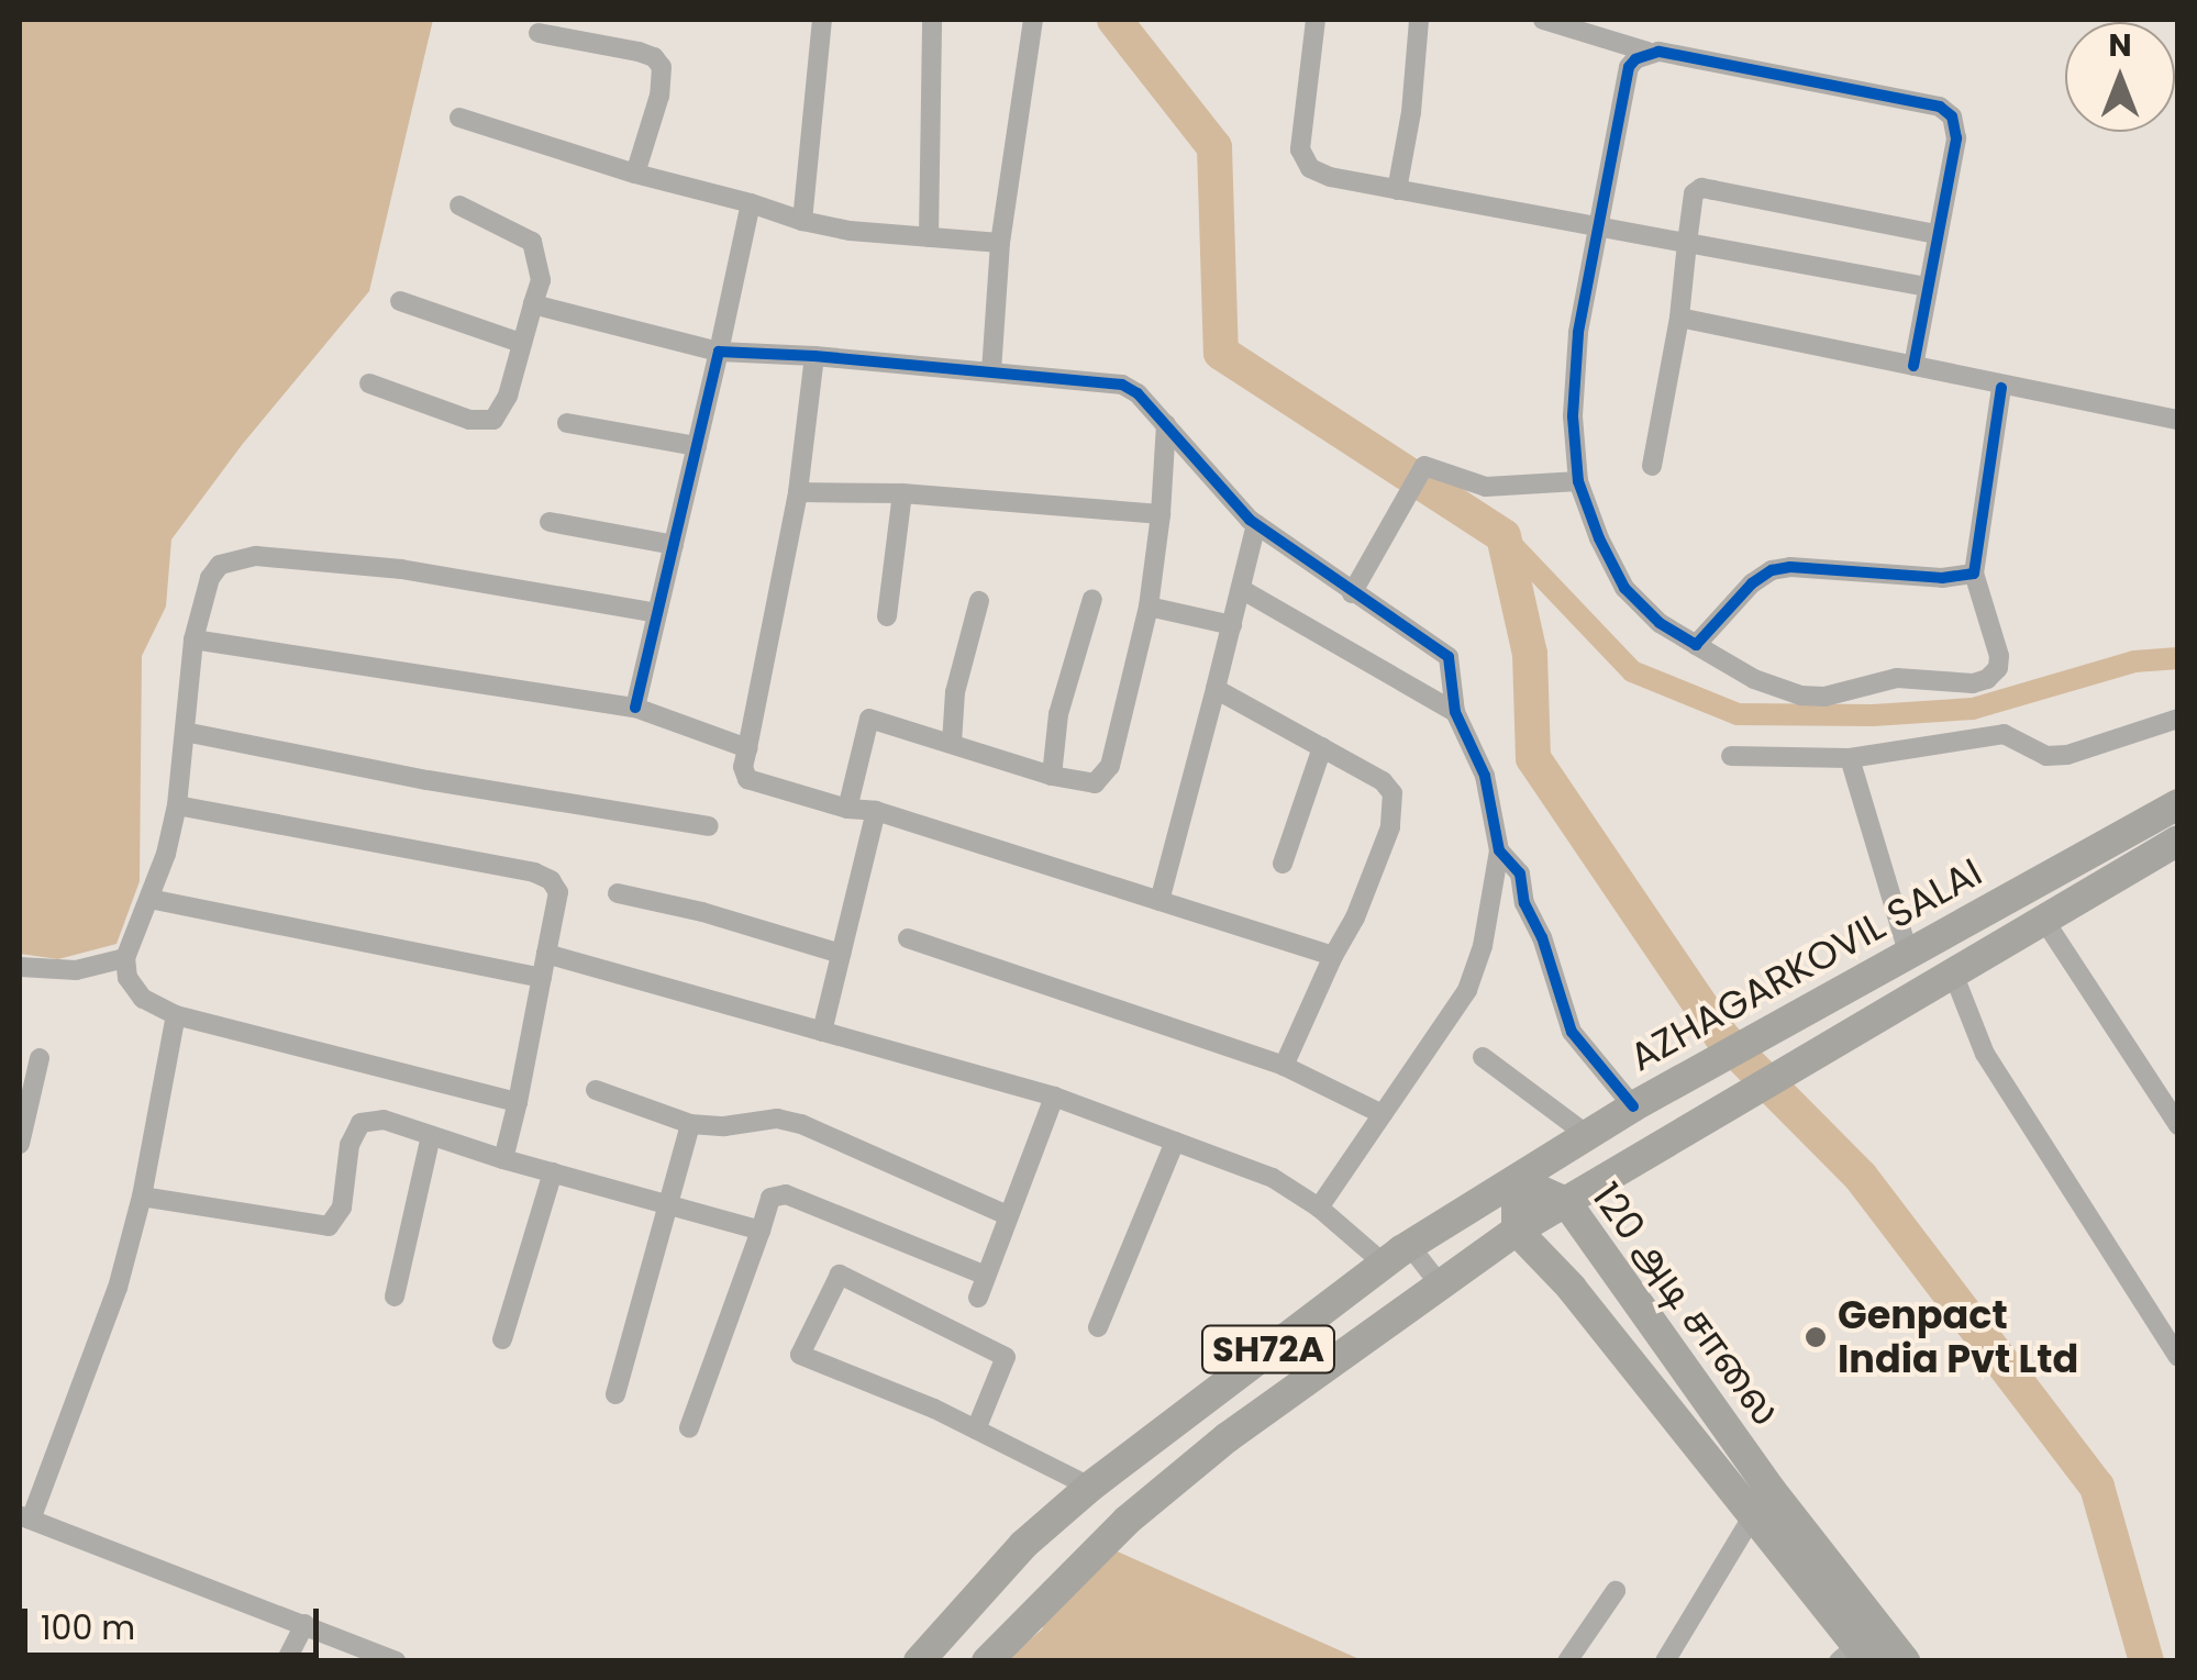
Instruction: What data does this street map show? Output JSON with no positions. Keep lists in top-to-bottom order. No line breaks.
{"streets":{"main road":["AZHAGARKOVIL SALAI","120 அடி சாலை","SH72A"]},"crossings":[["AZHAGARKOVIL SALAI","120 அடி சாலை"]],"places":["Genpact India Pvt Ltd"],"scale_bar":"100 m","north":"top"}
